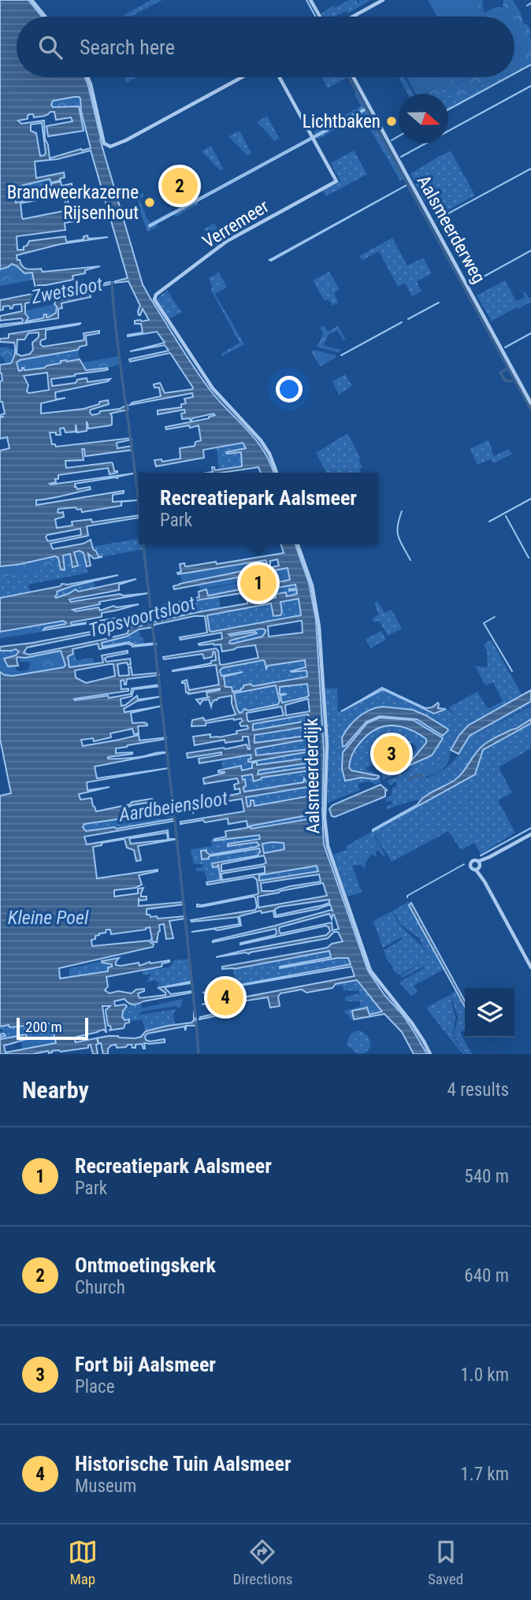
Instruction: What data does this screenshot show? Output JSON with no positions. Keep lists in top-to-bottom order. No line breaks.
{"streets":{"street":["Verremeer","Aalsmeerderweg","Aalsmeerderdijk"]},"water":["Zwetsloot","Topsvoortsloot","Aardbeiensloot","Kleine Poel"],"places":["Lichtbaken","Brandweerkazerne Rijsenhout"],"scale_bar":"200 m","north":"right","page":{"search":"Search here","pins":["2","1","3","4"],"popup":["Recreatiepark Aalsmeer","Park"],"scale":"200 m","heading":["Nearby","4 results"],"list":[{"mark":"1","name":"Recreatiepark Aalsmeer","note":"Park","value":"540 m"},{"mark":"2","name":"Ontmoetingskerk","note":"Church","value":"640 m"},{"mark":"3","name":"Fort bij Aalsmeer","note":"Place","value":"1.0 km"},{"mark":"4","name":"Historische Tuin Aalsmeer","note":"Museum","value":"1.7 km"}],"nav":["Map","Directions","Saved"]}}
